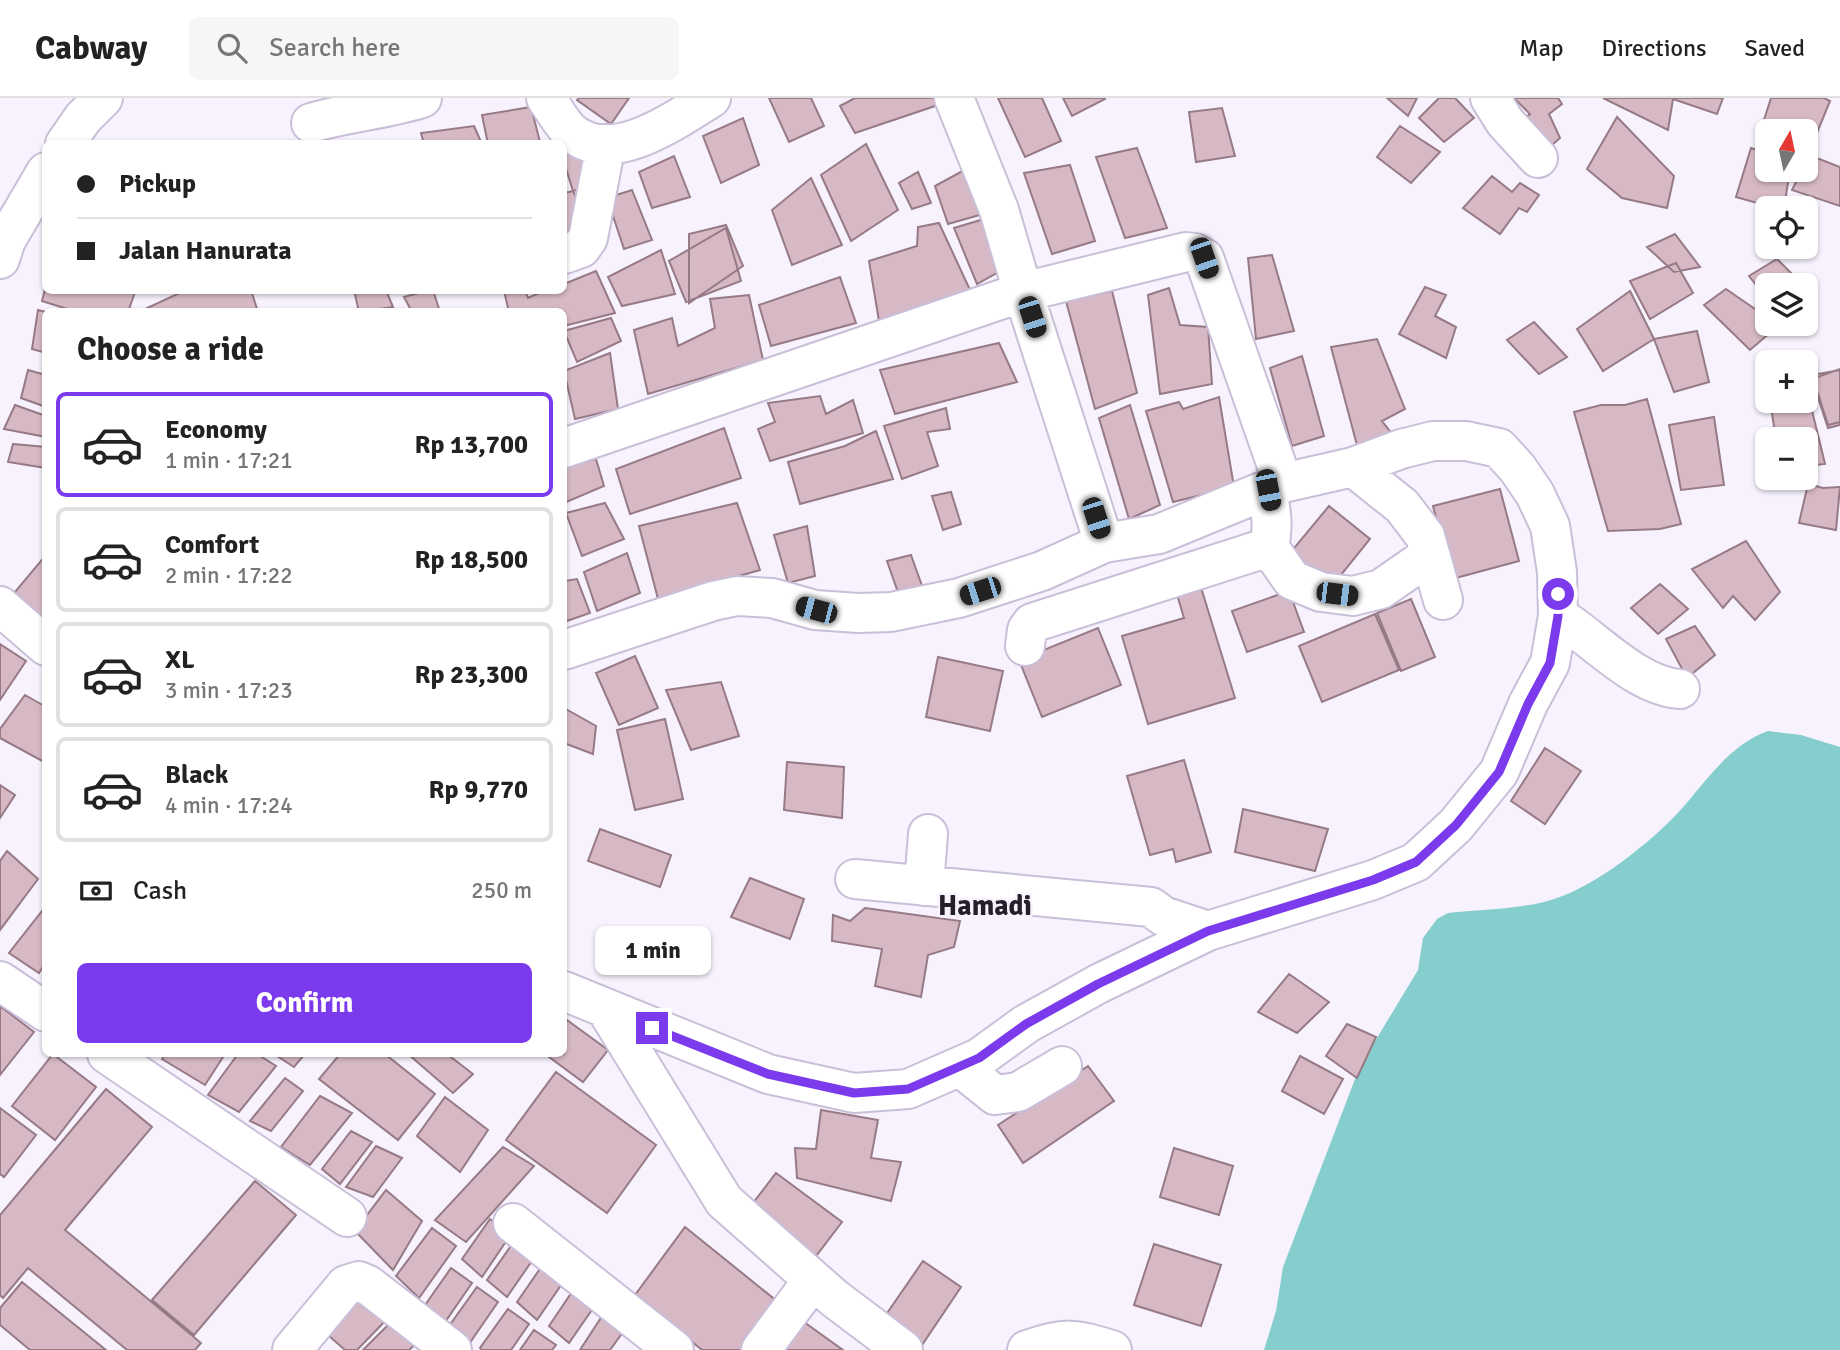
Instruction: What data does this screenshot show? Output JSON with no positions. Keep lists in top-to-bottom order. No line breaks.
{"districts":["Hamadi"],"north":"top","page":{"header":"Cabway","search":"Search here","nav":["Map","Directions","Saved"],"map_buttons":["+","−"],"banner":["Pickup","Jalan Hanurata"],"heading":"Choose a ride","list":[{"name":"Economy","note":"1 min · 17:21","value":"Rp 13,700"},{"name":"Comfort","note":"2 min · 17:22","value":"Rp 18,500"},{"name":"XL","note":"3 min · 17:23","value":"Rp 23,300"},{"name":"Black","note":"4 min · 17:24","value":"Rp 9,770"}],"pay":["Cash","250 m"],"bubble":"1 min","buttons":"Confirm"}}
